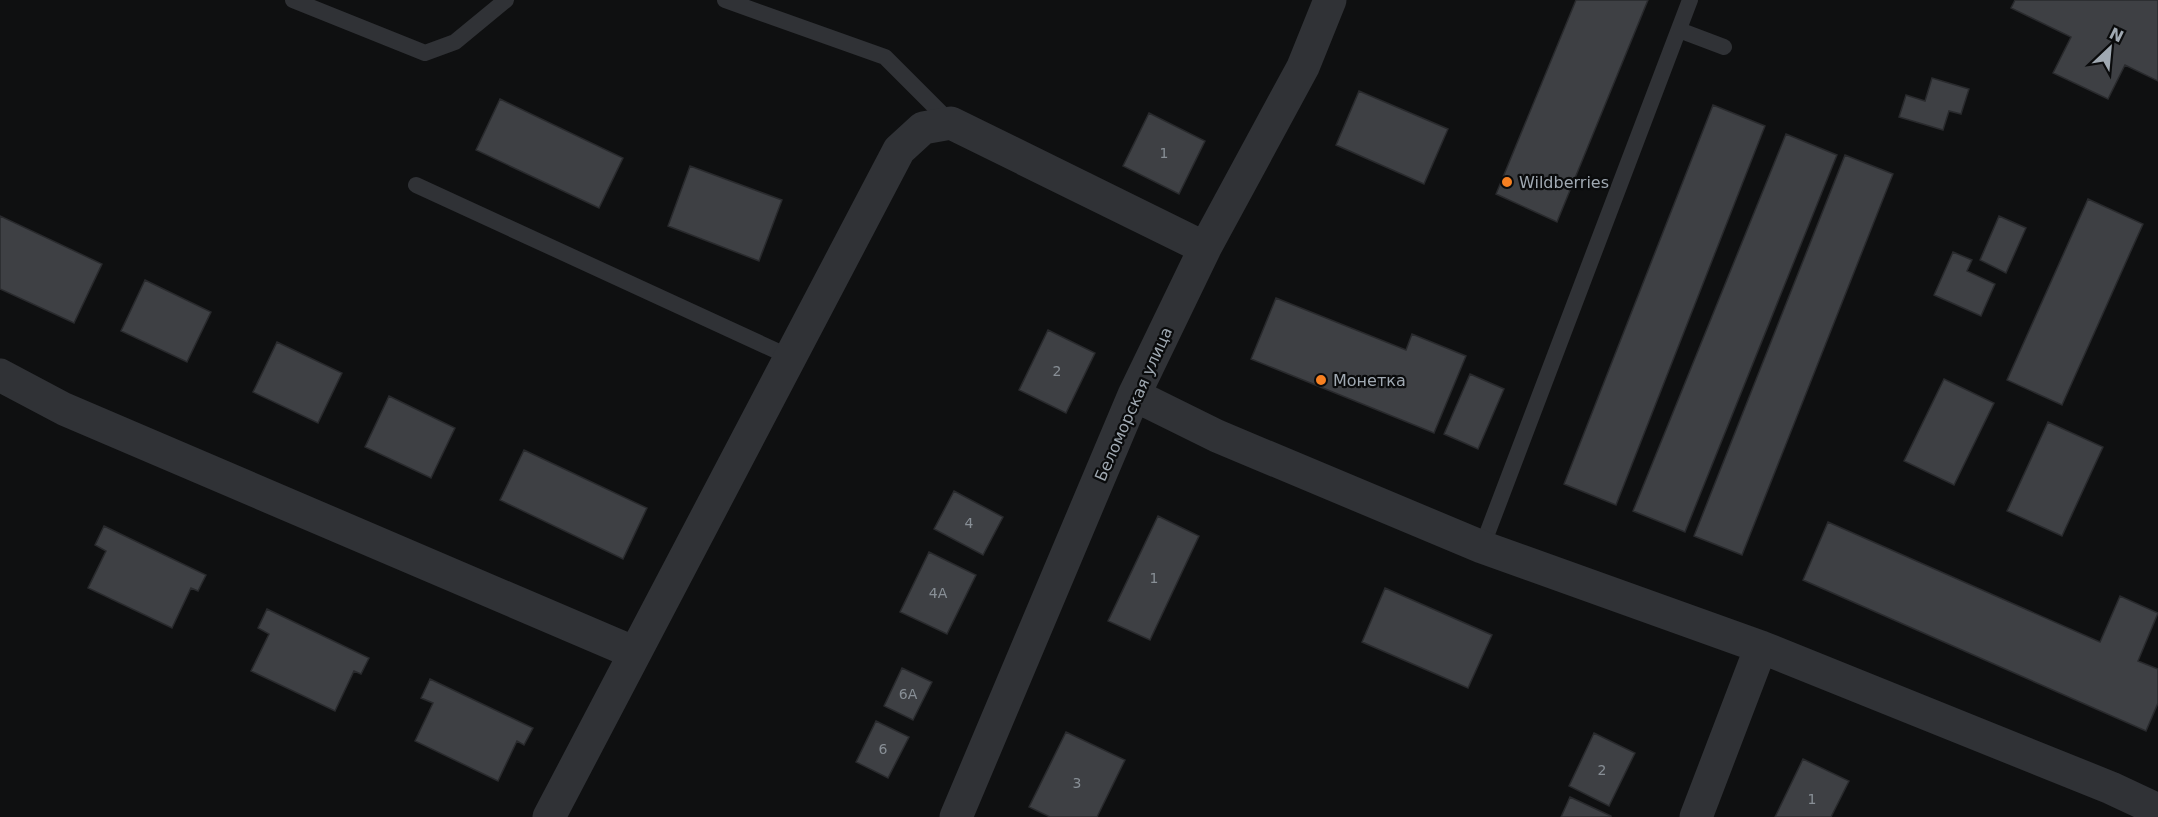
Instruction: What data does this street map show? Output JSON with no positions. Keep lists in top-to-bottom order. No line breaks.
{"streets":{"street":["Беломорская улица"]},"places":["Wildberries","Монетка"],"house_numbers":["1","2","4","1","4А","6А","6","2","3","1"],"north":"top right"}
